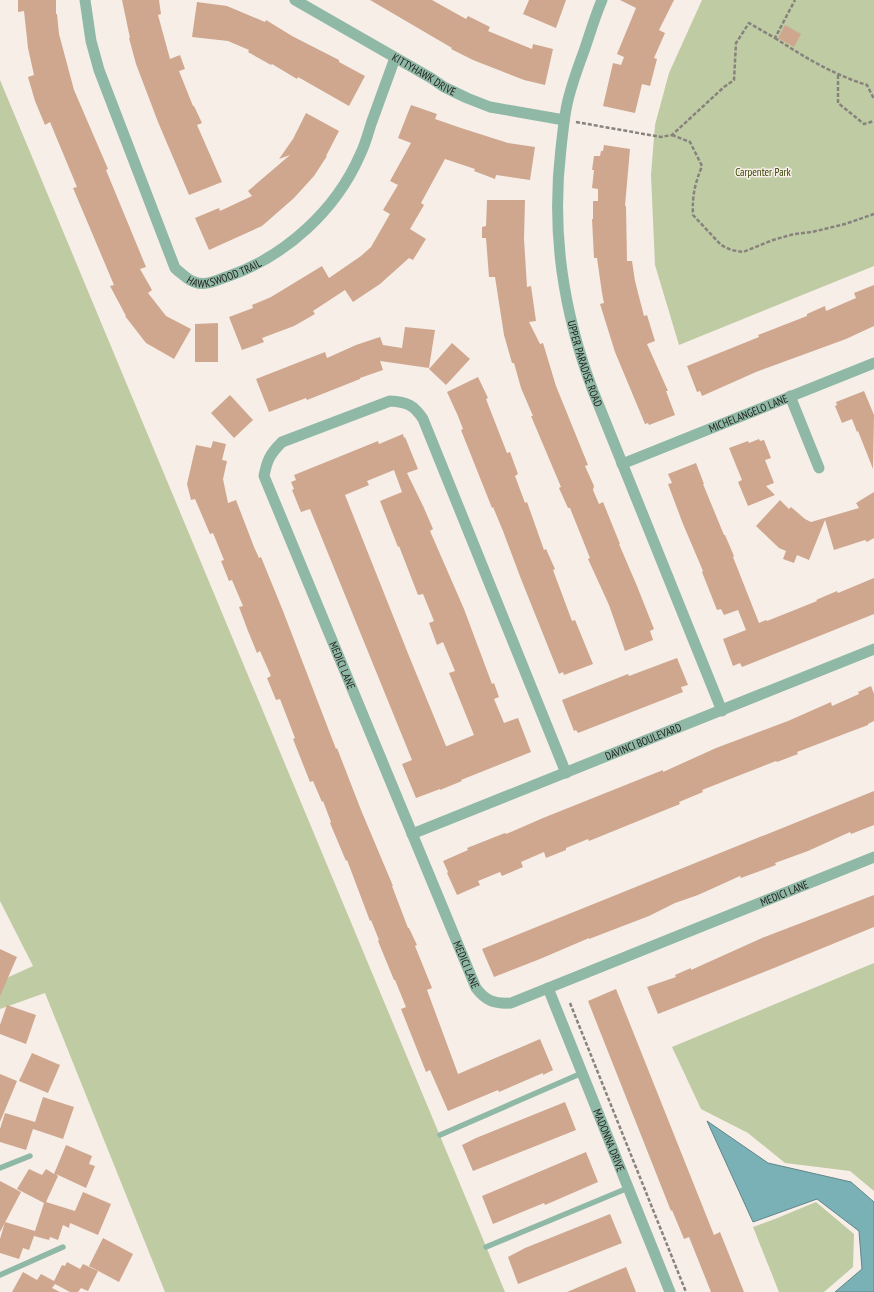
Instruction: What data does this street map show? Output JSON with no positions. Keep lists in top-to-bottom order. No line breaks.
{"streets":{"street":["KITTYHAWK DRIVE","HAWKSWOOD TRAIL","UPPER PARADISE ROAD","MICHELANGELO LANE","MEDICI LANE","DAVINCI BOULEVARD","MADONNA DRIVE"]},"crossings":[["KITTYHAWK DRIVE","HAWKSWOOD TRAIL"],["KITTYHAWK DRIVE","UPPER PARADISE ROAD"],["UPPER PARADISE ROAD","MICHELANGELO LANE"],["UPPER PARADISE ROAD","DAVINCI BOULEVARD"],["MEDICI LANE","DAVINCI BOULEVARD"],["MEDICI LANE","MADONNA DRIVE"]],"parks":["Carpenter Park"]}
